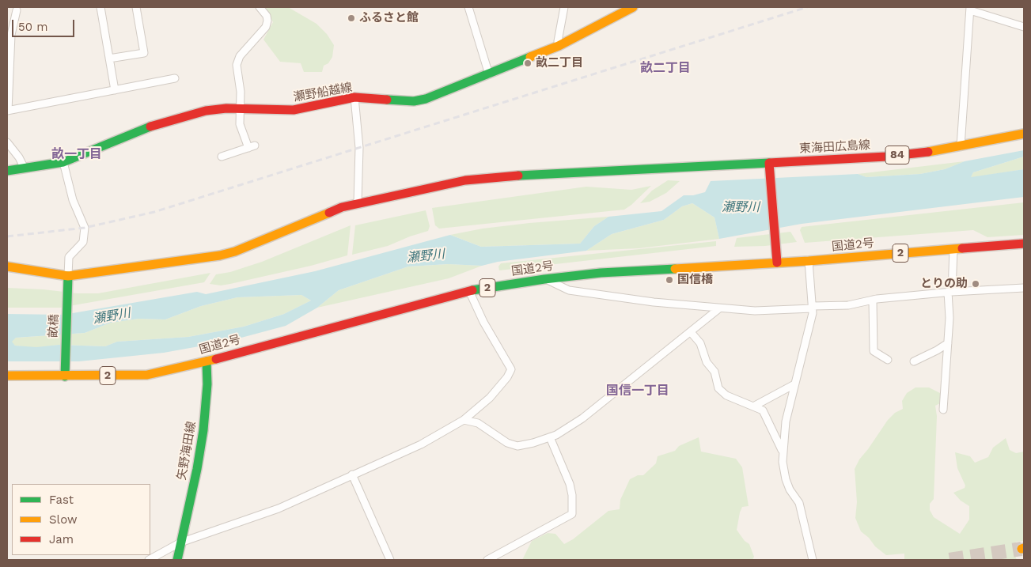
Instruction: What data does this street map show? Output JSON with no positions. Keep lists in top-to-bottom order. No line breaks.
{"streets":{"main road":["瀬野船越線","東海田広島線","84","国道2号","2","畝橋","矢野海田線"]},"crossings":[["東海田広島線","畝橋"],["国道2号","畝橋"],["国道2号","矢野海田線"]],"districts":["畝二丁目","畝一丁目","国信一丁目"],"water":["瀬野川"],"places":["ふるさと館","畝二丁目","国信橋","とりの助"],"legend":["Fast","Slow","Jam"],"scale_bar":"50 m"}
